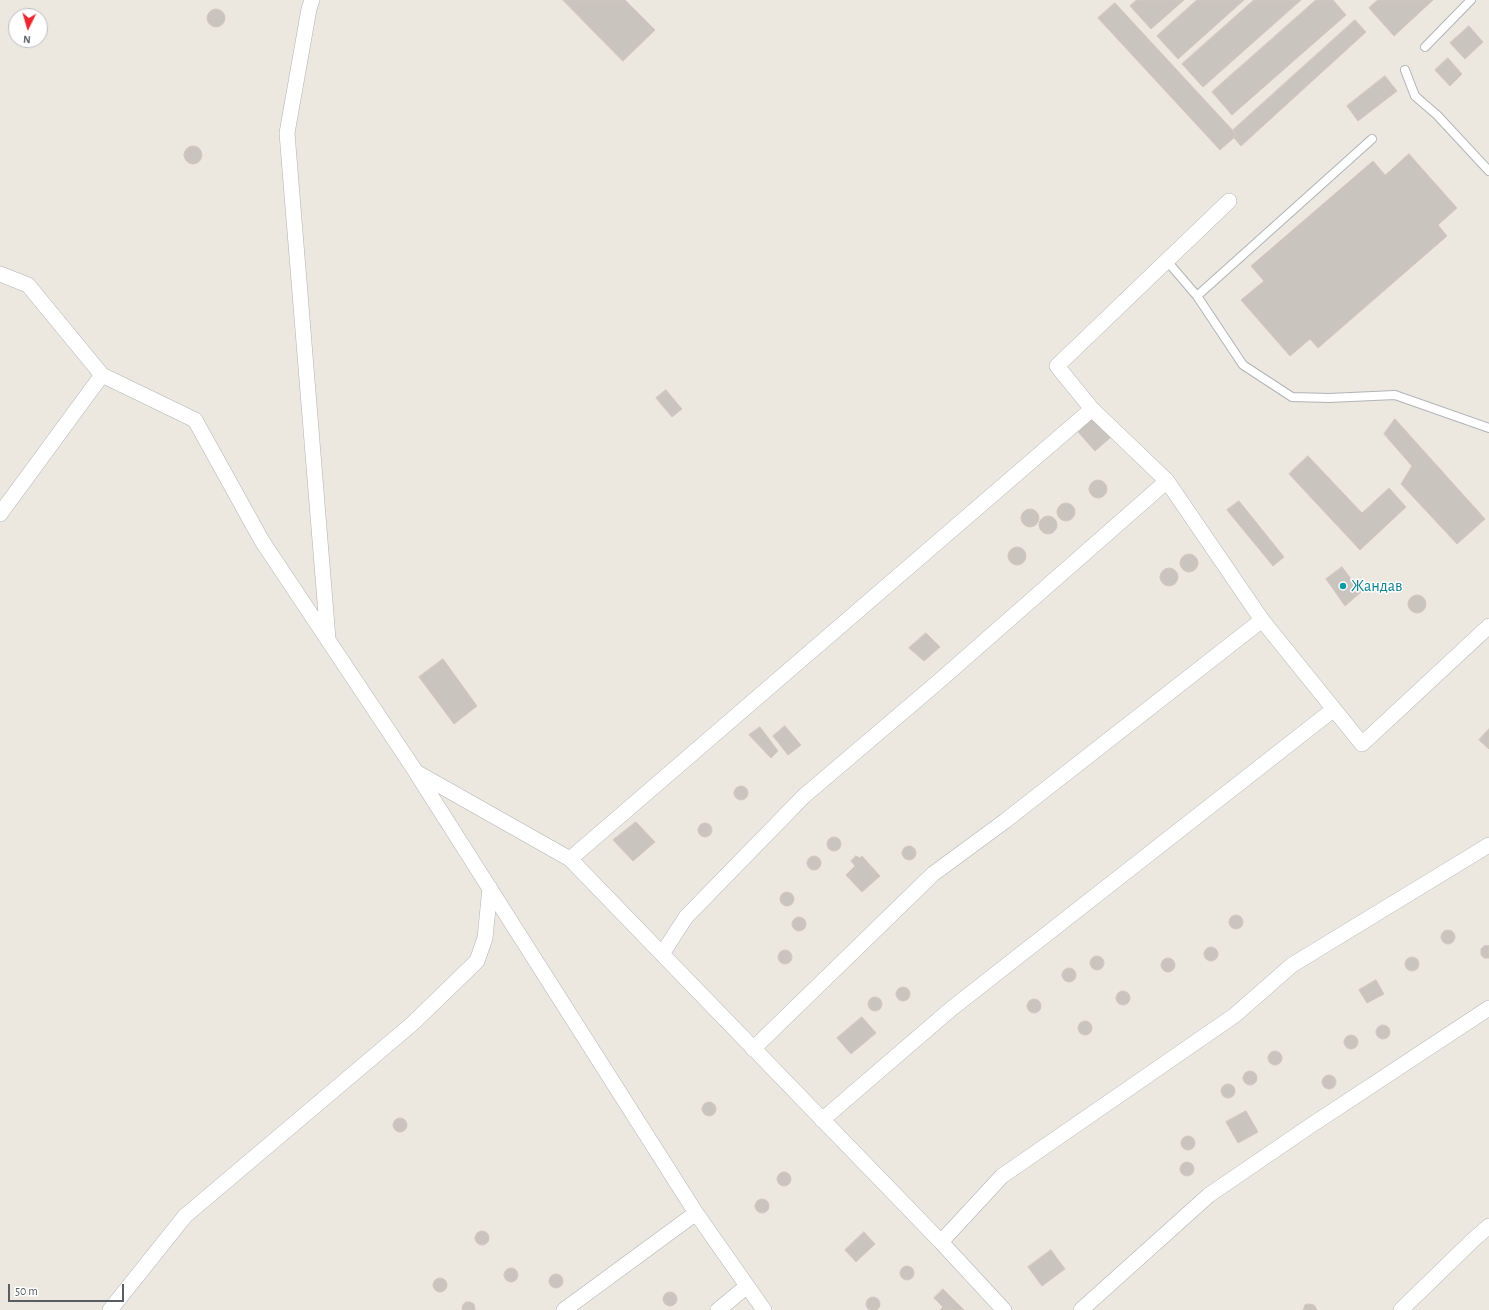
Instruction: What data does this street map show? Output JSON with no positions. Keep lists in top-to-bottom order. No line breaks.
{"places":["Жандав"],"scale_bar":"50 m","north":"bottom"}
